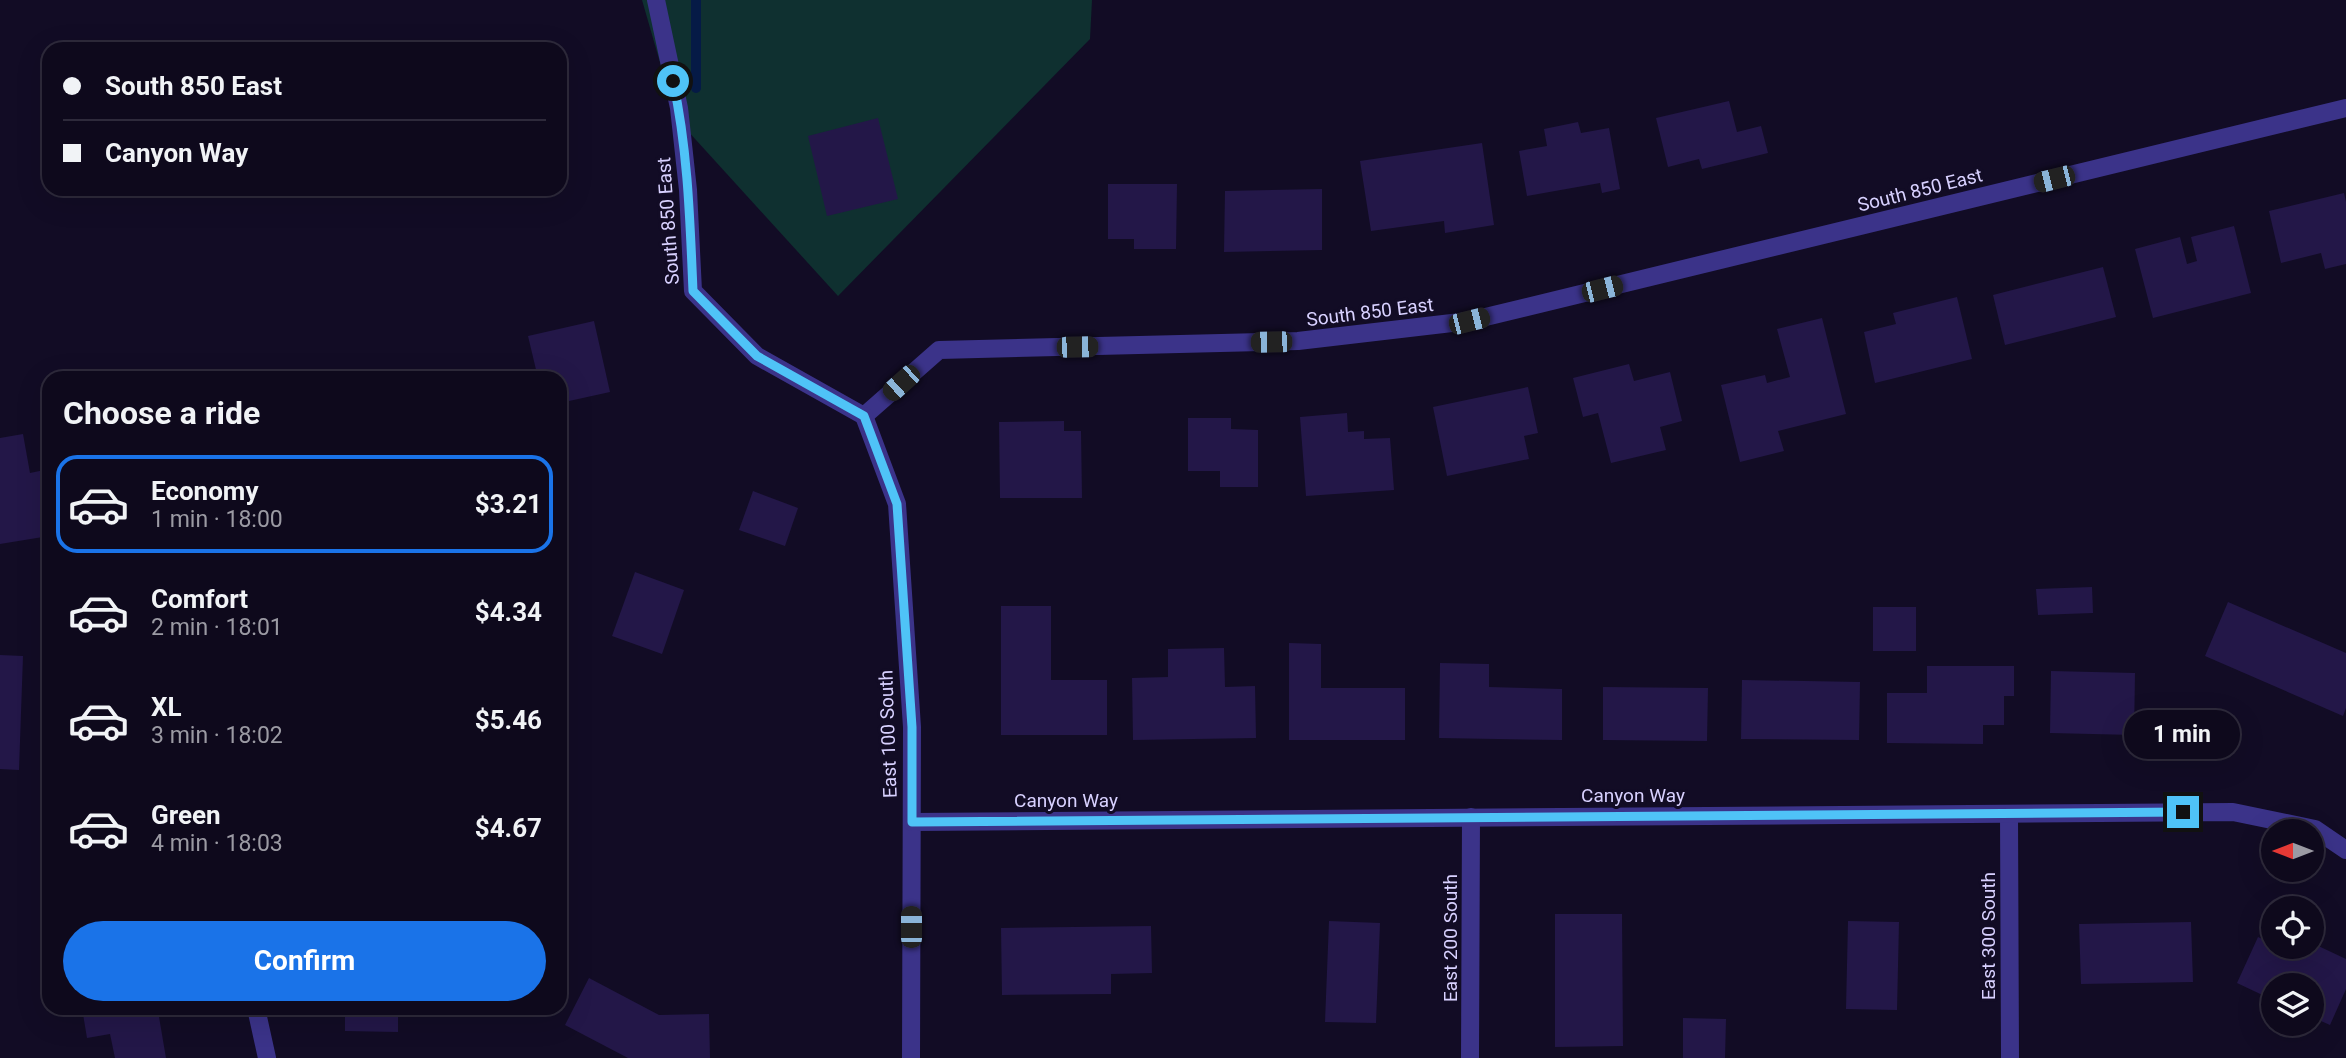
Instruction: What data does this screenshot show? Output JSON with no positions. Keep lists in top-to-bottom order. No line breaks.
{"streets":{"street":["South 850 East","East 100 South","Canyon Way","East 300 South","East 200 South"]},"crossings":[["South 850 East","East 100 South"],["East 100 South","Canyon Way"],["Canyon Way","East 300 South"],["Canyon Way","East 200 South"]],"north":"left","page":{"banner":["South 850 East","Canyon Way"],"heading":"Choose a ride","list":[{"name":"Economy","note":"1 min · 18:00","value":"$3.21"},{"name":"Comfort","note":"2 min · 18:01","value":"$4.34"},{"name":"XL","note":"3 min · 18:02","value":"$5.46"},{"name":"Green","note":"4 min · 18:03","value":"$4.67"}],"bubble":"1 min","buttons":"Confirm"}}
